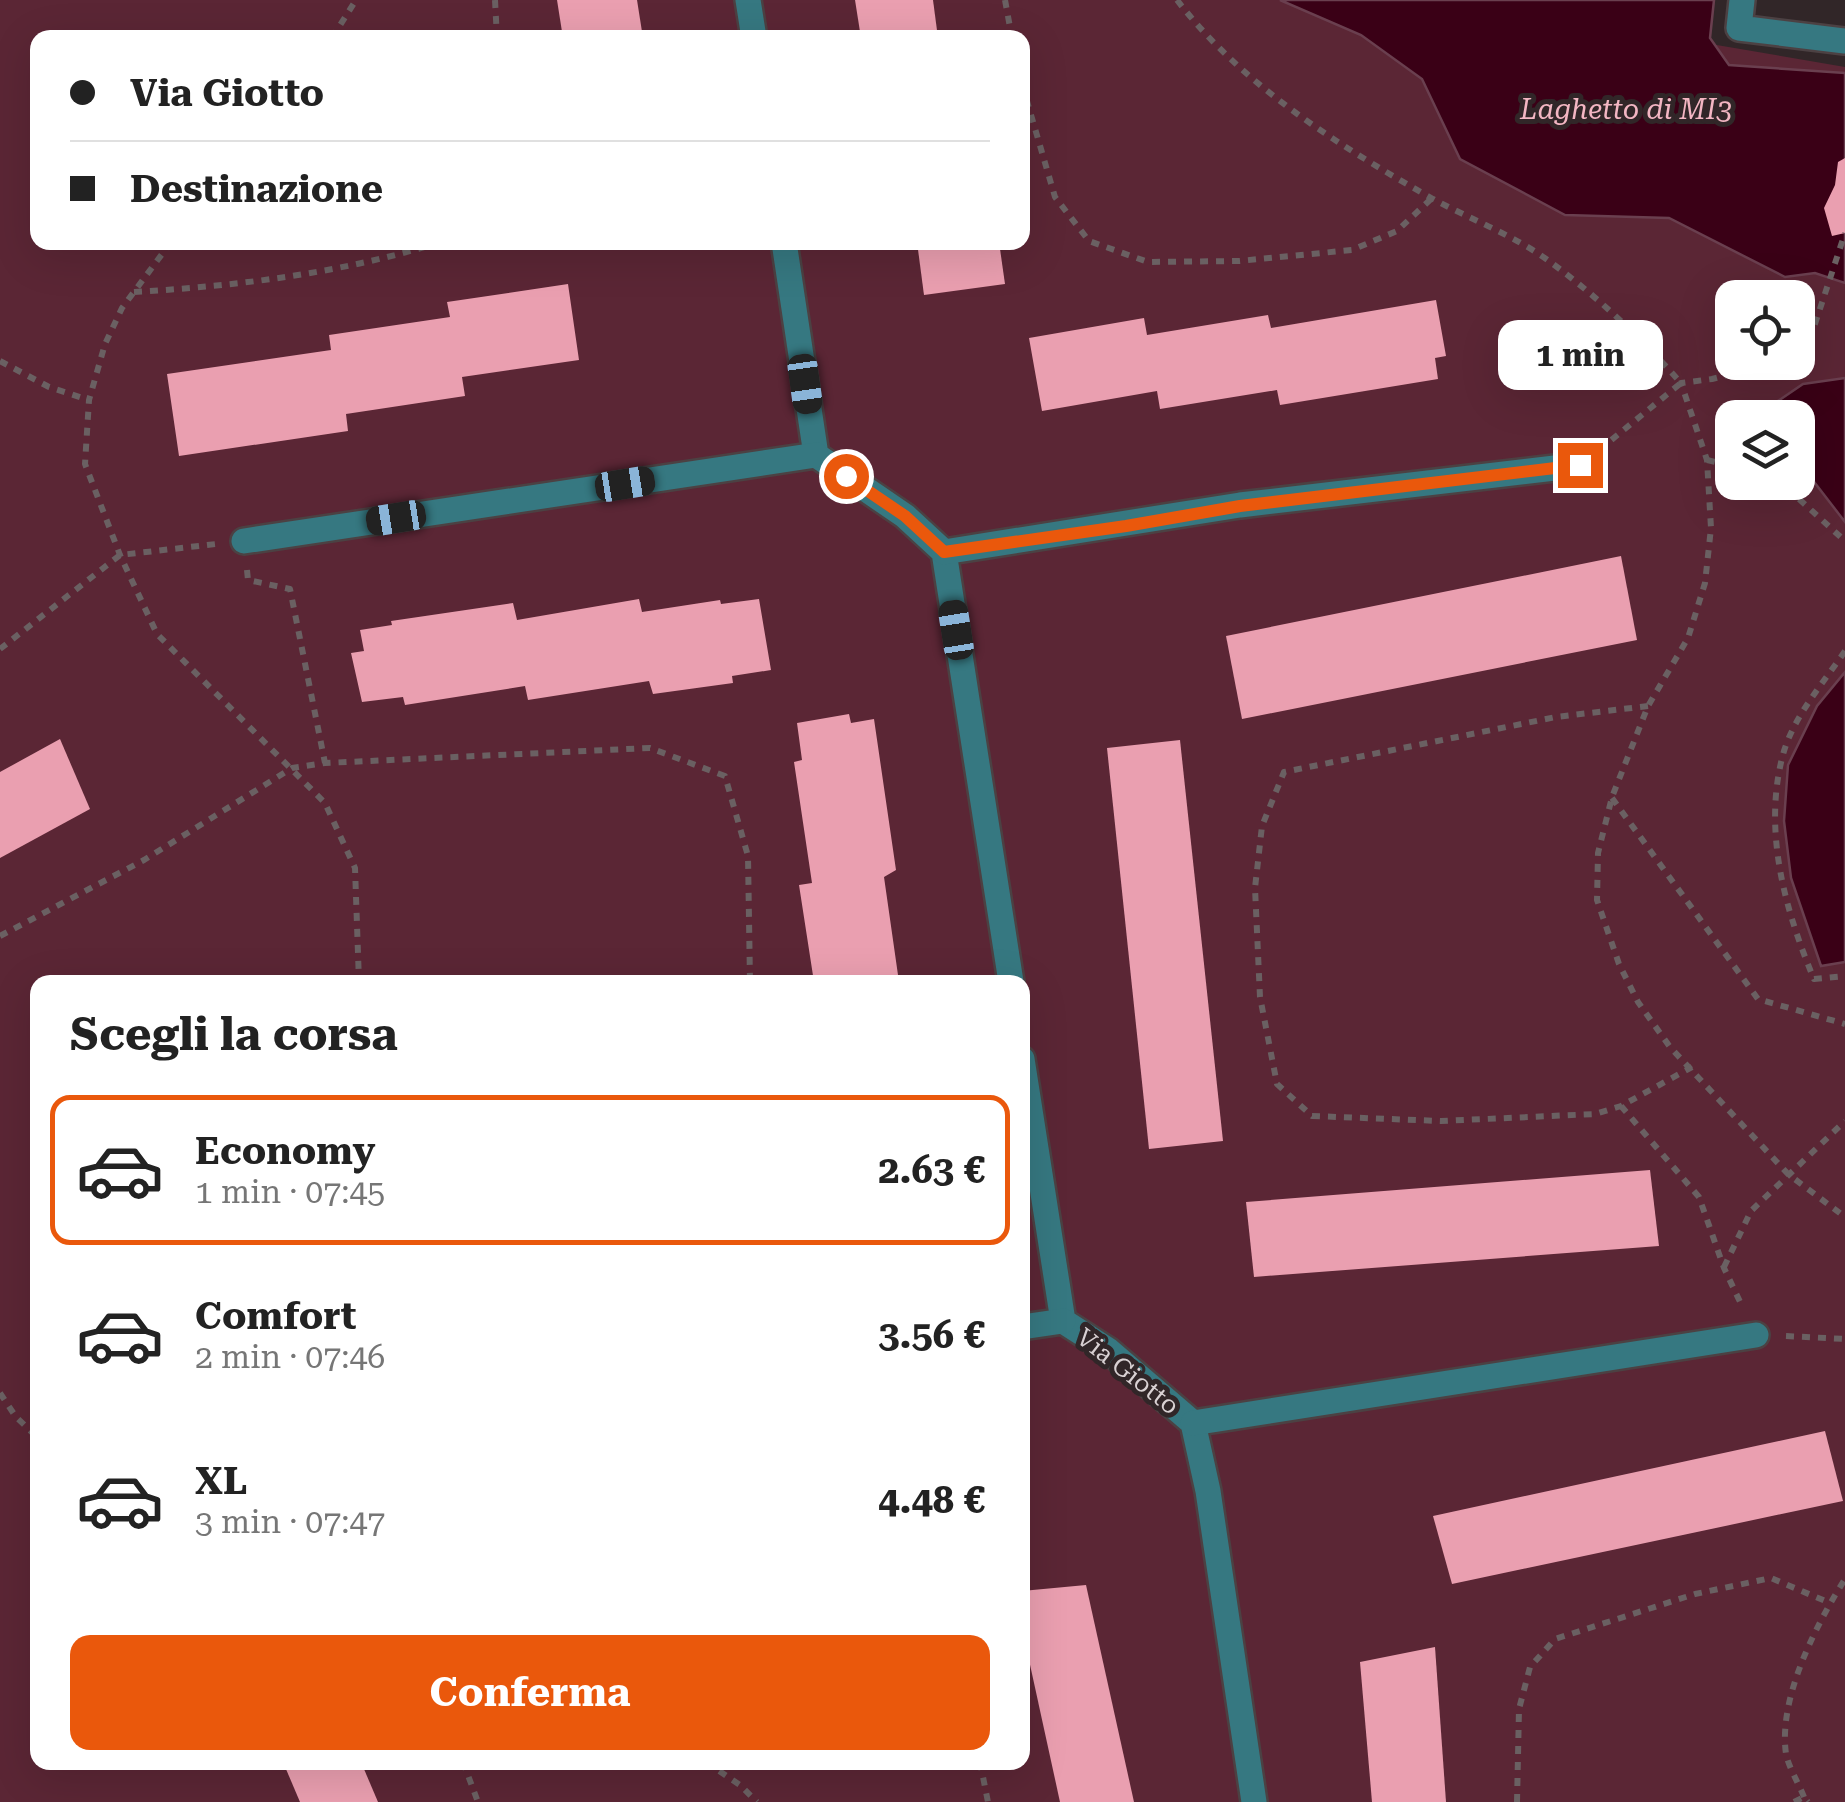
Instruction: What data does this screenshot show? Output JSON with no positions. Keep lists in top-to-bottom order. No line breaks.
{"streets":{"street":["Via Giotto"]},"water":["Laghetto di MI3"],"page":{"banner":["Via Giotto","Destinazione"],"bubble":"1 min","heading":"Scegli la corsa","list":[{"name":"Economy","note":"1 min · 07:45","value":"2.63 €"},{"name":"Comfort","note":"2 min · 07:46","value":"3.56 €"},{"name":"XL","note":"3 min · 07:47","value":"4.48 €"}],"buttons":"Conferma"}}
